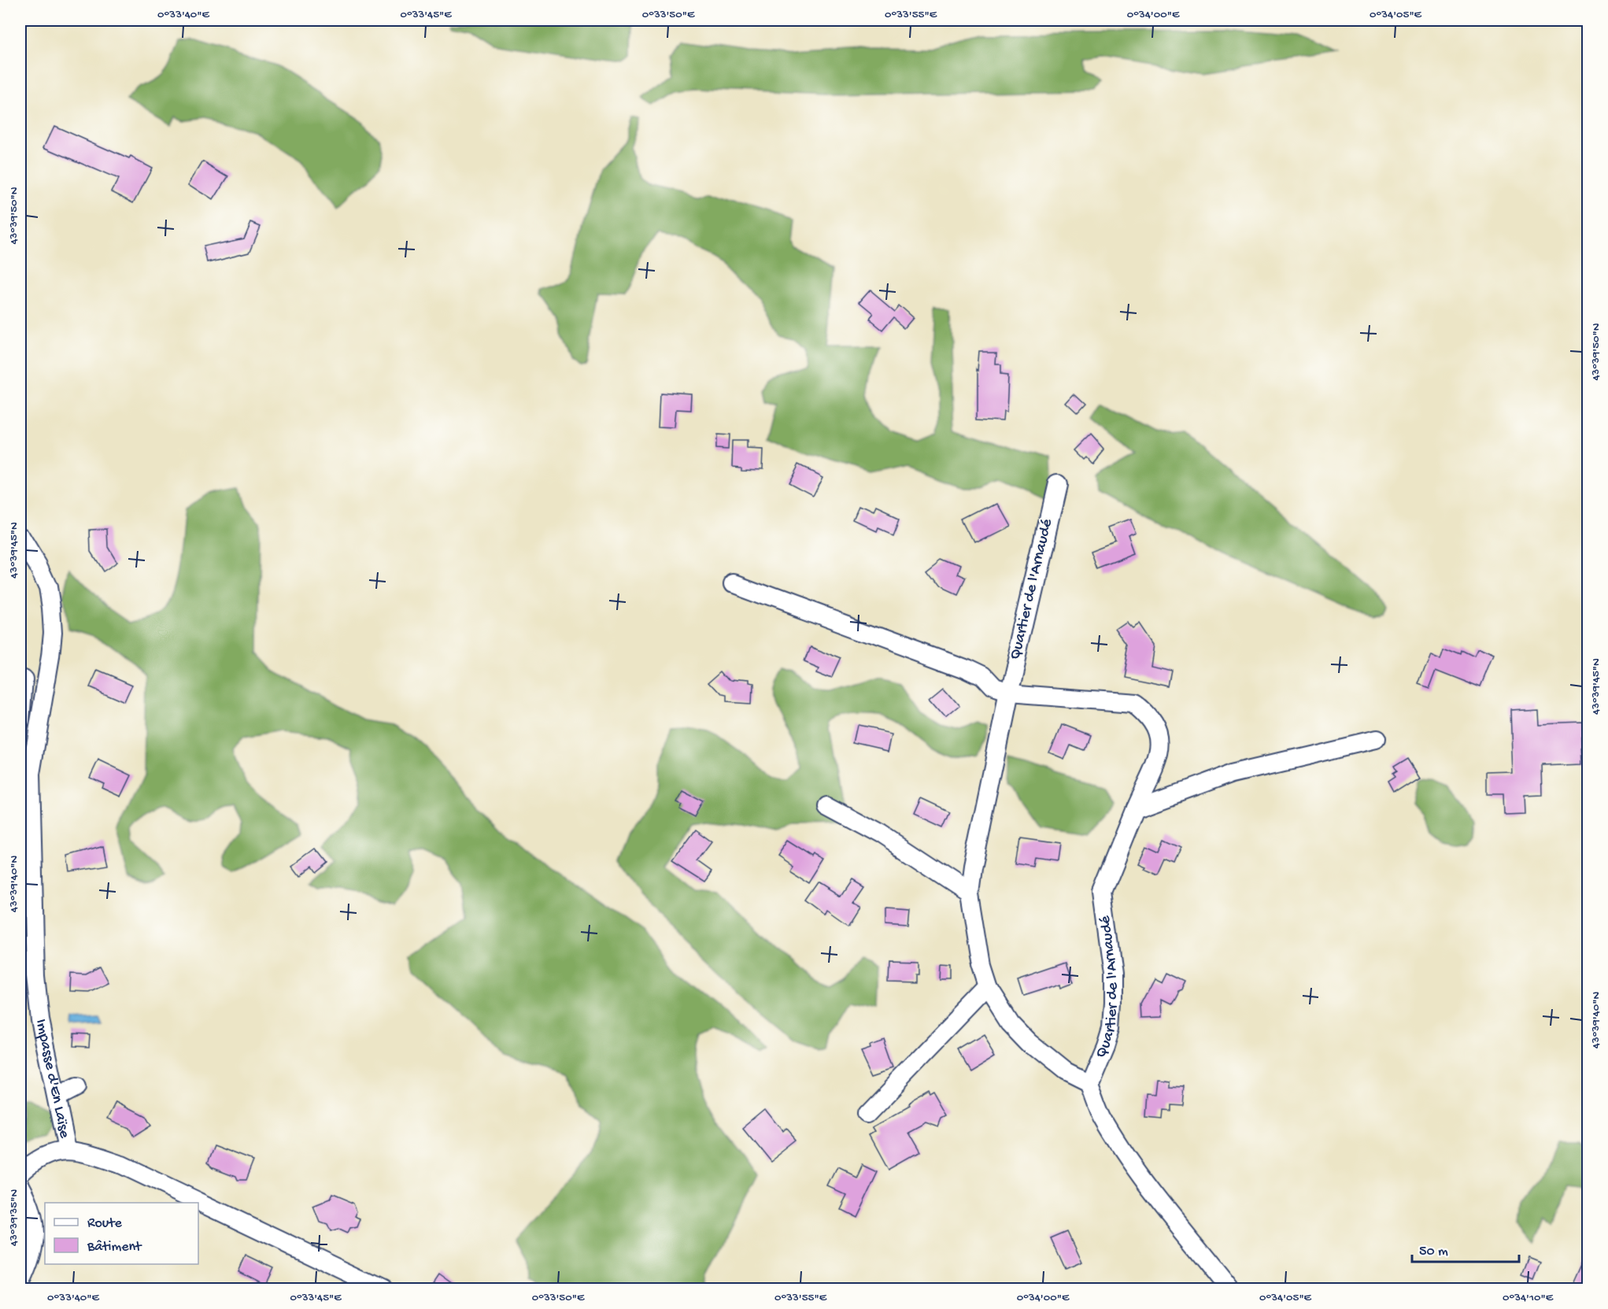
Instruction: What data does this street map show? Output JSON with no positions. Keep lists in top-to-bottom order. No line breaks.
{"streets":{"street":["Quartier de l'Arnaudé","Impasse d'En Laïse"]},"legend":["Route","Bâtiment"],"scale_bar":"50 m","coordinates":["0°33'40\"E","0°33'45\"E","0°33'50\"E","0°33'55\"E","0°34'00\"E","0°34'05\"E","43°39'50\"N","43°39'45\"N","43°39'40\"N","43°39'35\"N","0°34'10\"E"]}
